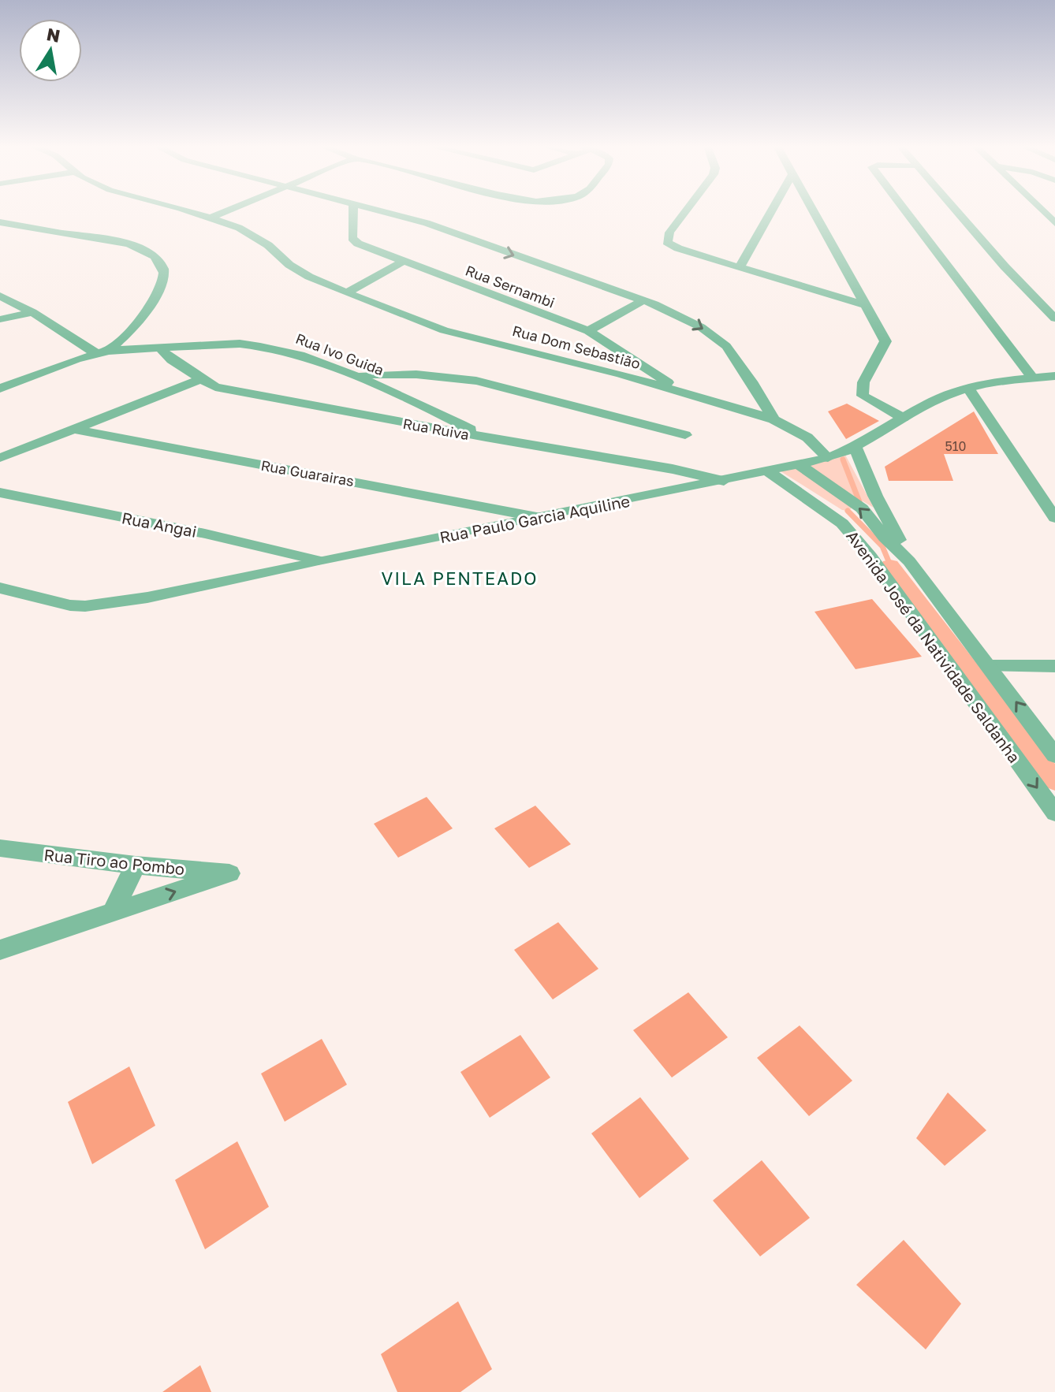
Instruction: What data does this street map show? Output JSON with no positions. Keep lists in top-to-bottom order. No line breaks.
{"streets":{"street":["Rua Sernambi","Rua Dom Sebastião","Rua Ivo Guida","Rua Ruiva","Rua Guarairas","Rua Paulo Garcia Aquiline","Rua Angai","Avenida José da Natividade Saldanha","Rua Tiro ao Pombo"]},"crossings":[["Rua Sernambi","Rua Dom Sebastião"],["Rua Dom Sebastião","Rua Paulo Garcia Aquiline"],["Rua Ivo Guida","Rua Ruiva"],["Rua Ruiva","Rua Paulo Garcia Aquiline"],["Rua Guarairas","Rua Paulo Garcia Aquiline"],["Rua Paulo Garcia Aquiline","Rua Angai"],["Rua Paulo Garcia Aquiline","Avenida José da Natividade Saldanha"]],"districts":["VILA PENTEADO"],"house_numbers":["510"],"north":"top"}
